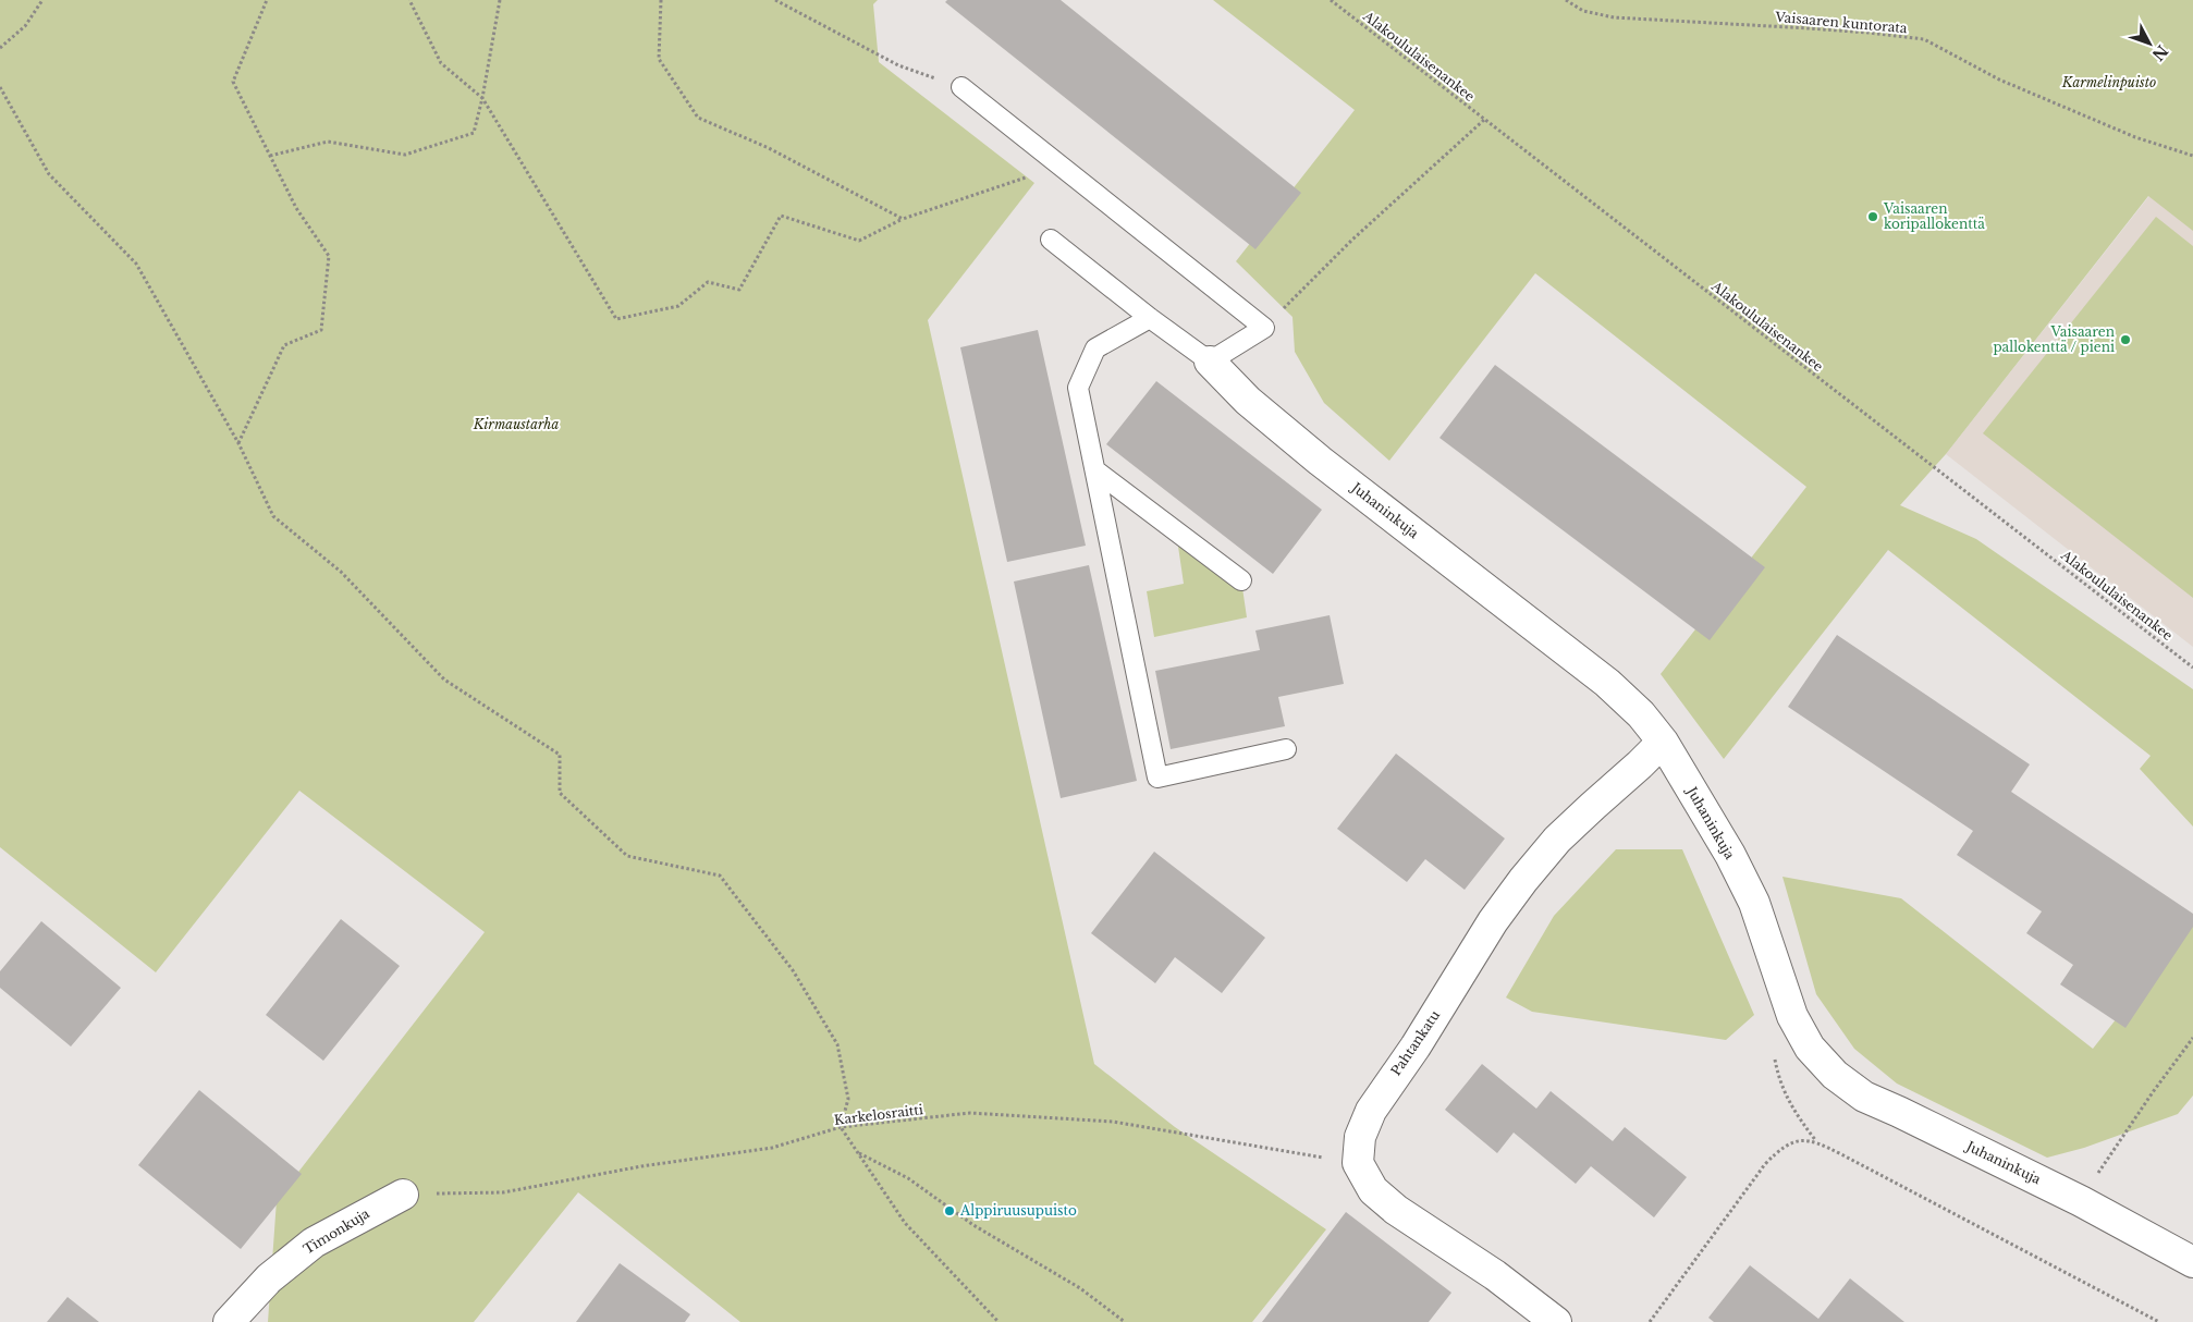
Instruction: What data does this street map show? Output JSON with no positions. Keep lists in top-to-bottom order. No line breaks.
{"streets":{"street":["Juhaninkuja","Pahtankatu","Timonkuja"],"path":["Vaisaaren kuntorata","Alakoululaisenankee","Karkelosraitti"]},"crossings":[["Juhaninkuja","Pahtankatu"],["Pahtankatu","Karkelosraitti"],["Karkelosraitti","Timonkuja"]],"parks":["Karmelinpuisto","Kirmaustarha"],"places":["Vaisaaren koripallokenttä","Vaisaaren pallokenttä / pieni","Alppiruusupuisto"],"north":"bottom right"}
